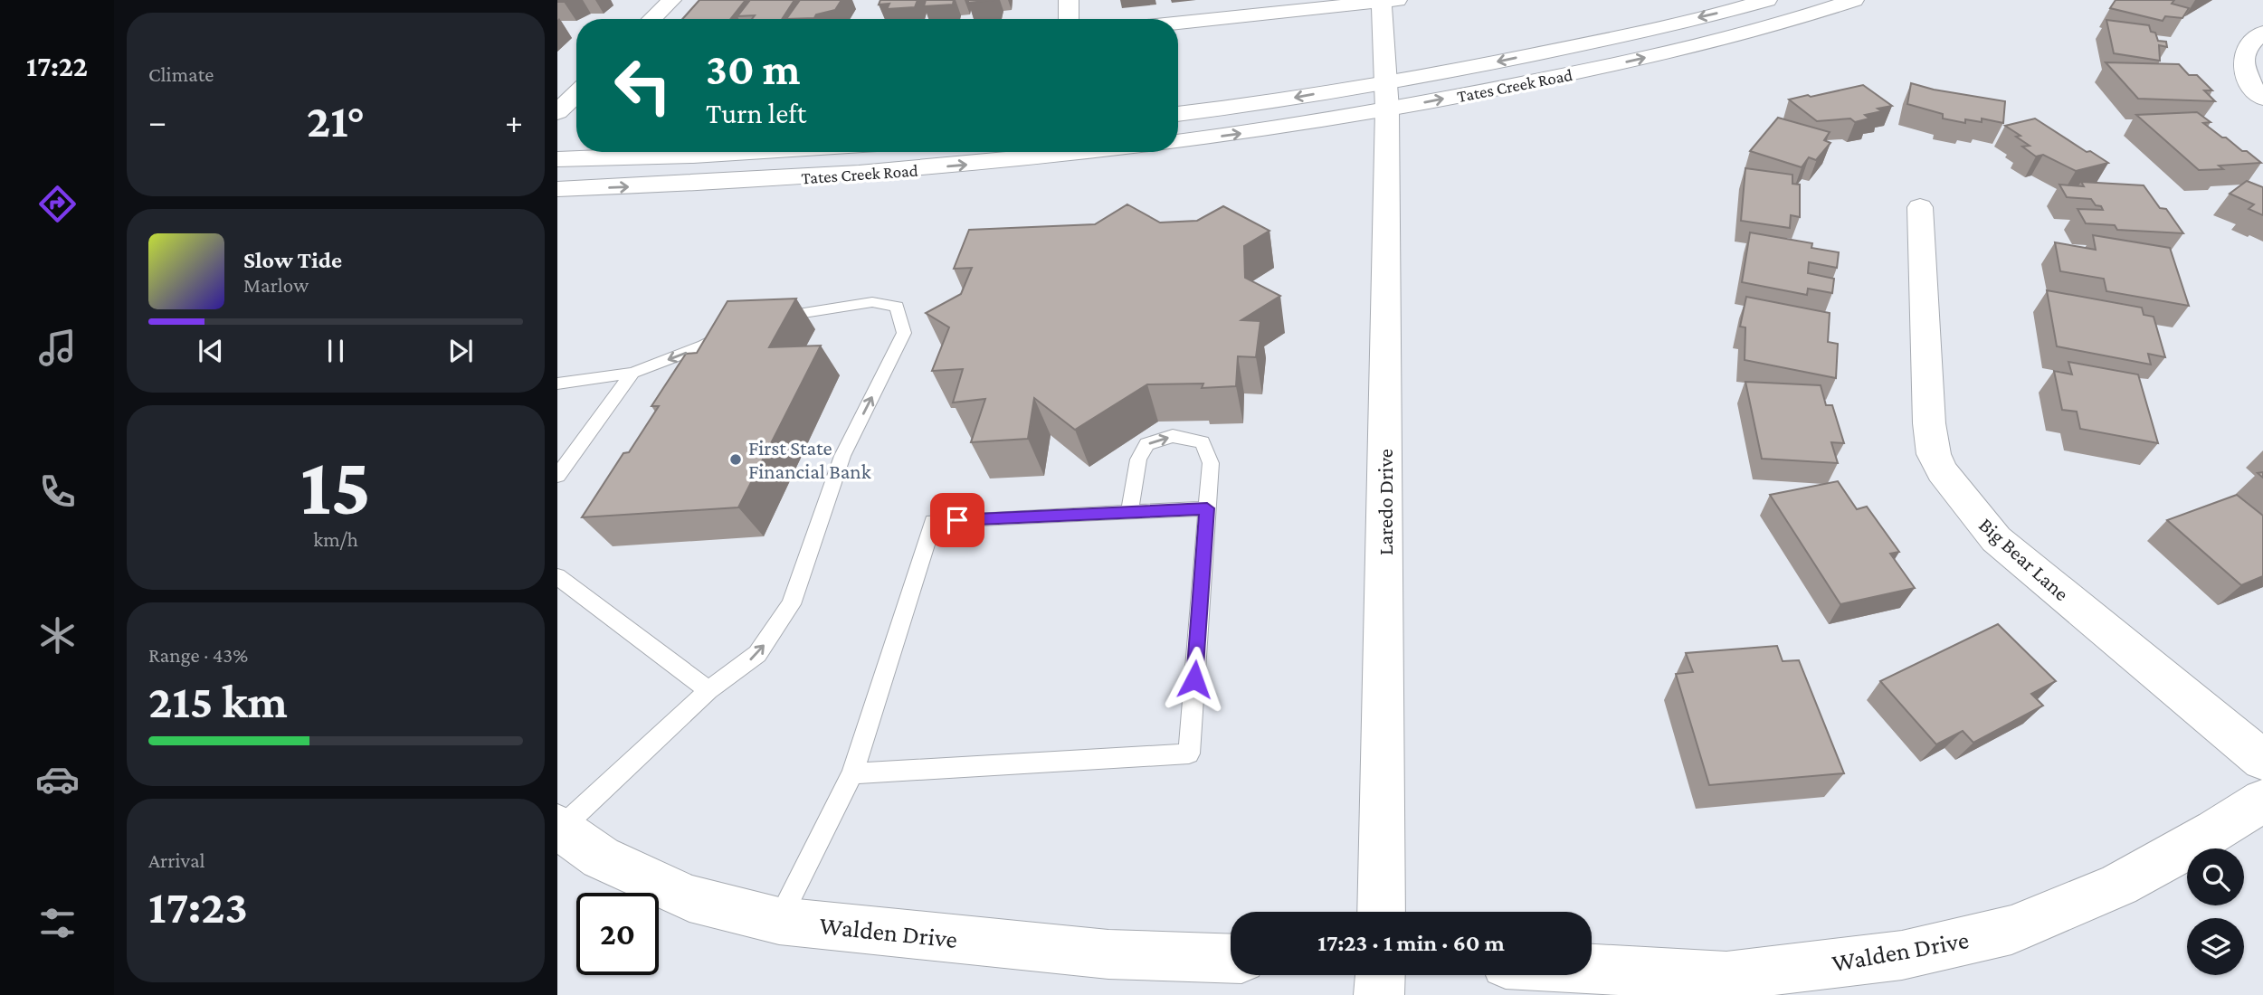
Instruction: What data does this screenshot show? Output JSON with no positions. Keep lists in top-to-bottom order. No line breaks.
{"streets":{"street":["Tates Creek Road","Laredo Drive","Big Bear Lane","Walden Drive"]},"crossings":[["Tates Creek Road","Laredo Drive"]],"places":["First State Financial Bank"],"page":{"tabs":"17:22","tile":["Climate",["15","km/h"],["Range · 43%","215 km"],["Arrival","17:23"]],"turn":["30 m","Turn left"],"heat":["−","21°","+"],"song":["Slow Tide","Marlow"],"limit":"20","trip":"17:23 · 1 min · 60 m"}}
